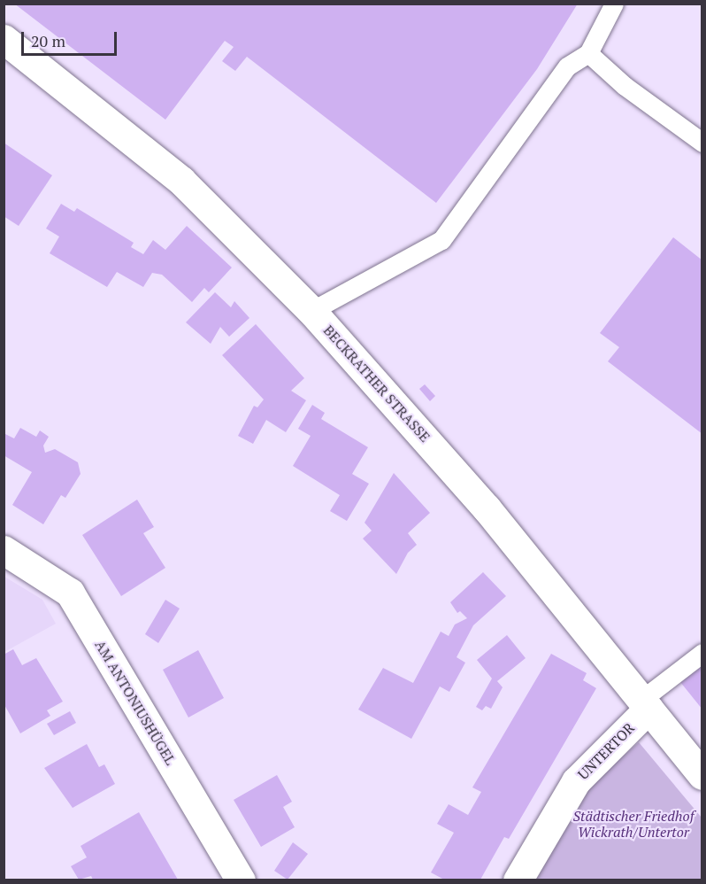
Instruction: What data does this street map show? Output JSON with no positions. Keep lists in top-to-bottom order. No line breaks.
{"streets":{"street":["BECKRATHER STRASSE","AM ANTONIUSHÜGEL","UNTERTOR"]},"crossings":[["BECKRATHER STRASSE","UNTERTOR"]],"parks":["Städtischer Friedhof Wickrath/Untertor"],"scale_bar":"20 m"}
